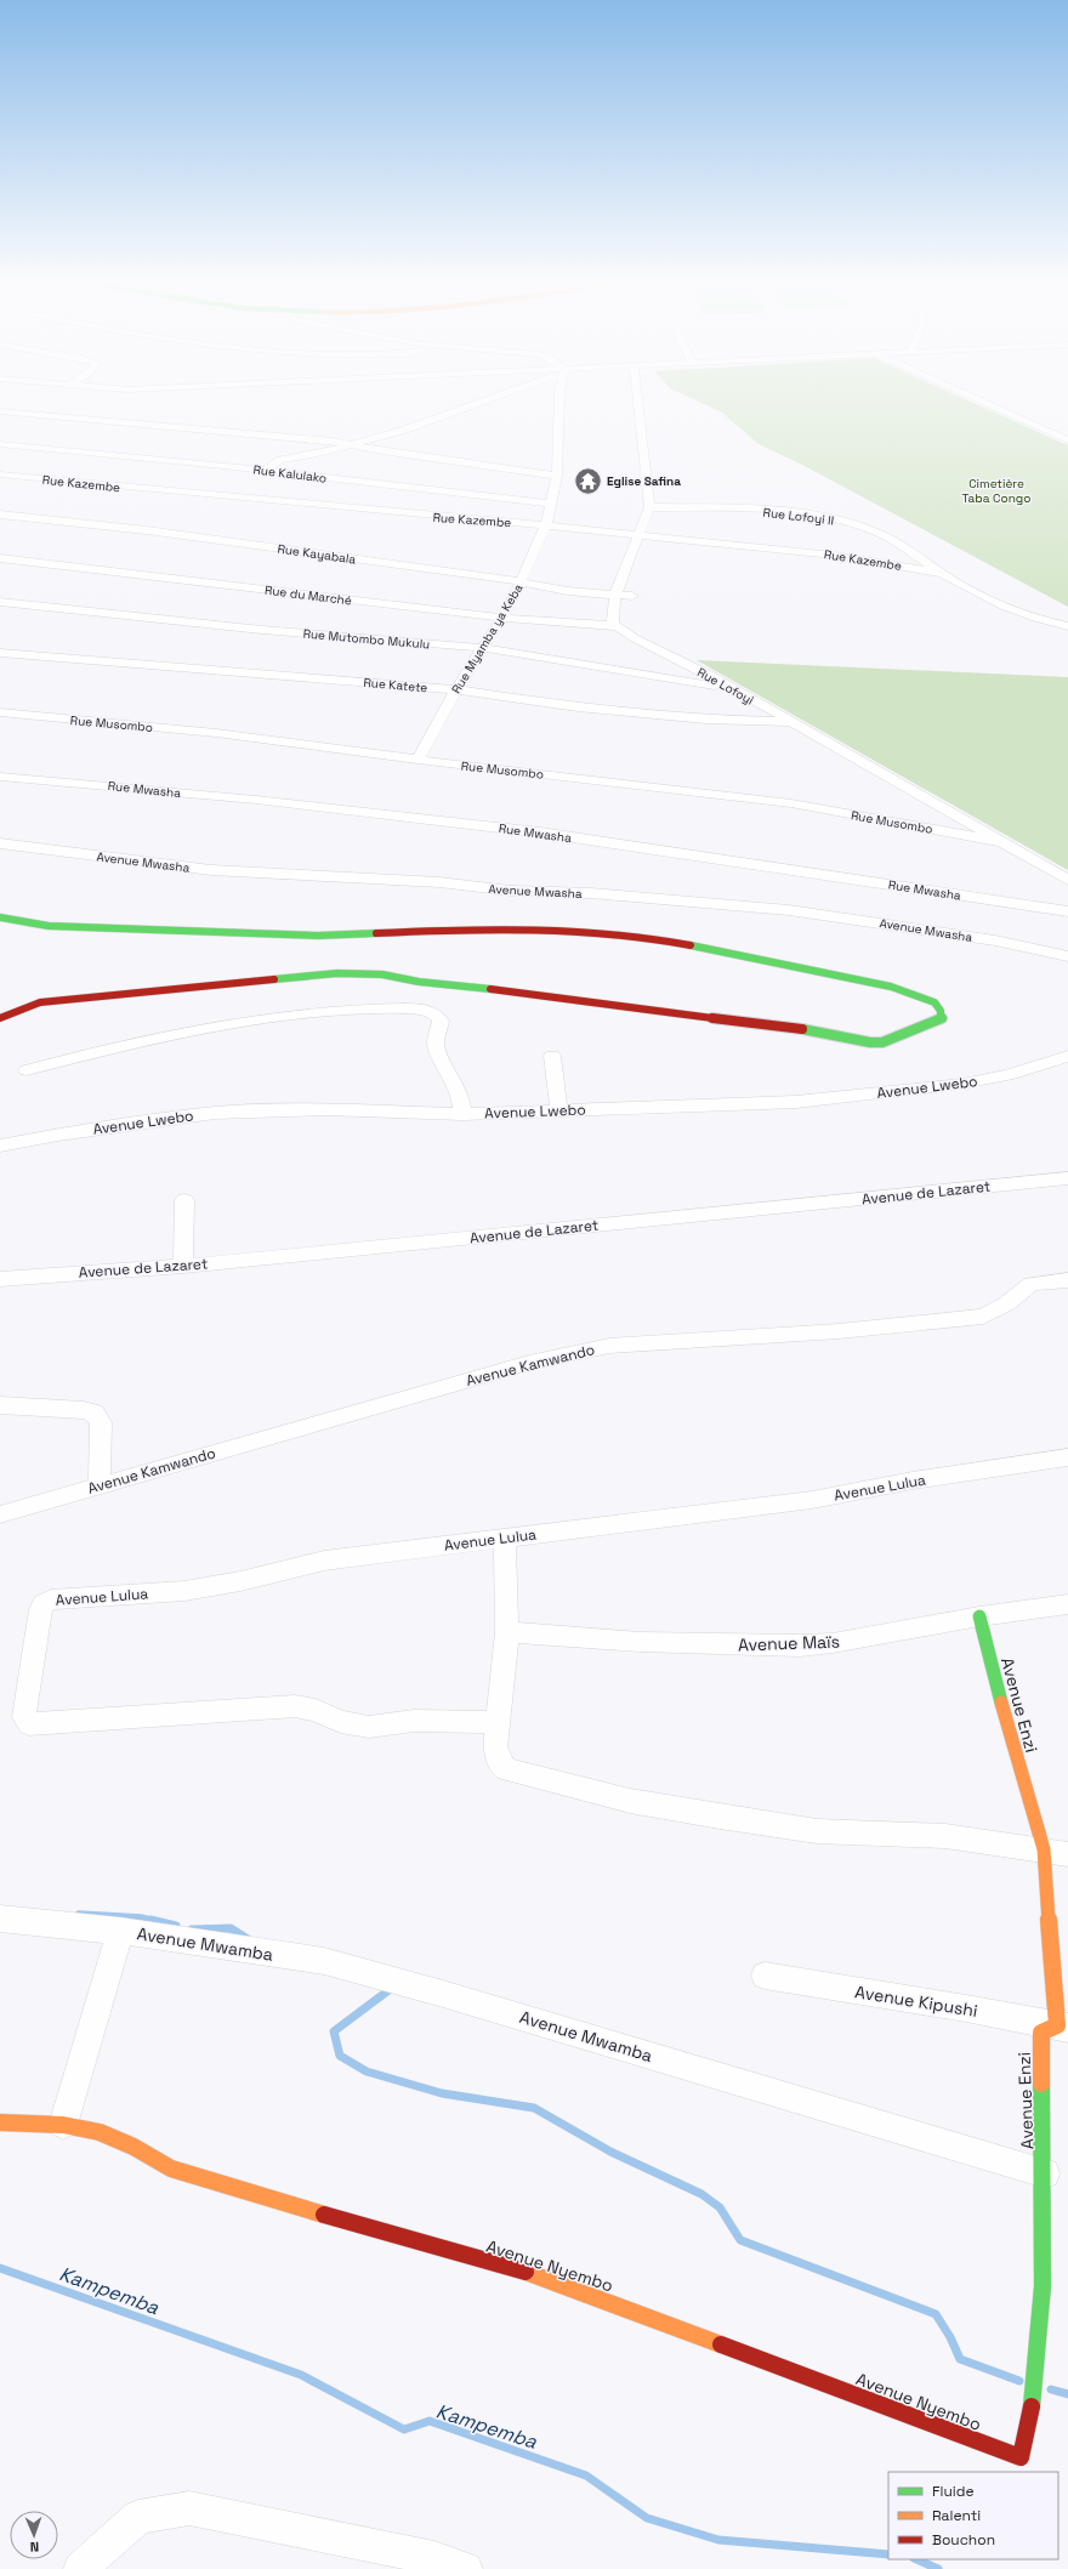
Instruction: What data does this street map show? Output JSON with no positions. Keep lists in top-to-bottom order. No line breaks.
{"streets":{"street":["Rue Kalulako","Rue Kazembe","Rue Lofoyi II","Rue Kayabala","Rue du Marché","Rue Mutombo Mukulu","Rue Myamba ya Keba","Rue Katete","Rue Lofoyi","Rue Musombo","Rue Mwasha","Avenue Mwasha","Avenue Lwebo","Avenue de Lazaret","Avenue Kamwando","Avenue Lulua","Avenue Maïs","Avenue Enzi","Avenue Mwamba","Avenue Kipushi","Avenue Nyembo"]},"crossings":[["Rue Kalulako","Rue Myamba ya Keba"],["Rue Kazembe","Rue Lofoyi II"],["Rue Kazembe","Rue Myamba ya Keba"],["Rue Kayabala","Rue Myamba ya Keba"],["Rue du Marché","Rue Myamba ya Keba"],["Rue du Marché","Rue Lofoyi"],["Rue Mutombo Mukulu","Rue Myamba ya Keba"],["Rue Mutombo Mukulu","Rue Lofoyi"],["Rue Myamba ya Keba","Rue Katete"],["Rue Myamba ya Keba","Rue Musombo"],["Rue Katete","Rue Lofoyi"],["Rue Lofoyi","Rue Musombo"],["Avenue Maïs","Avenue Enzi"],["Avenue Enzi","Avenue Mwamba"],["Avenue Enzi","Avenue Kipushi"],["Avenue Enzi","Avenue Nyembo"]],"water":["Kampemba"],"parks":["Cimetière Taba Congo"],"places":{"temple":["Eglise Safina"]},"legend":["Fluide","Ralenti","Bouchon"],"north":"bottom"}
